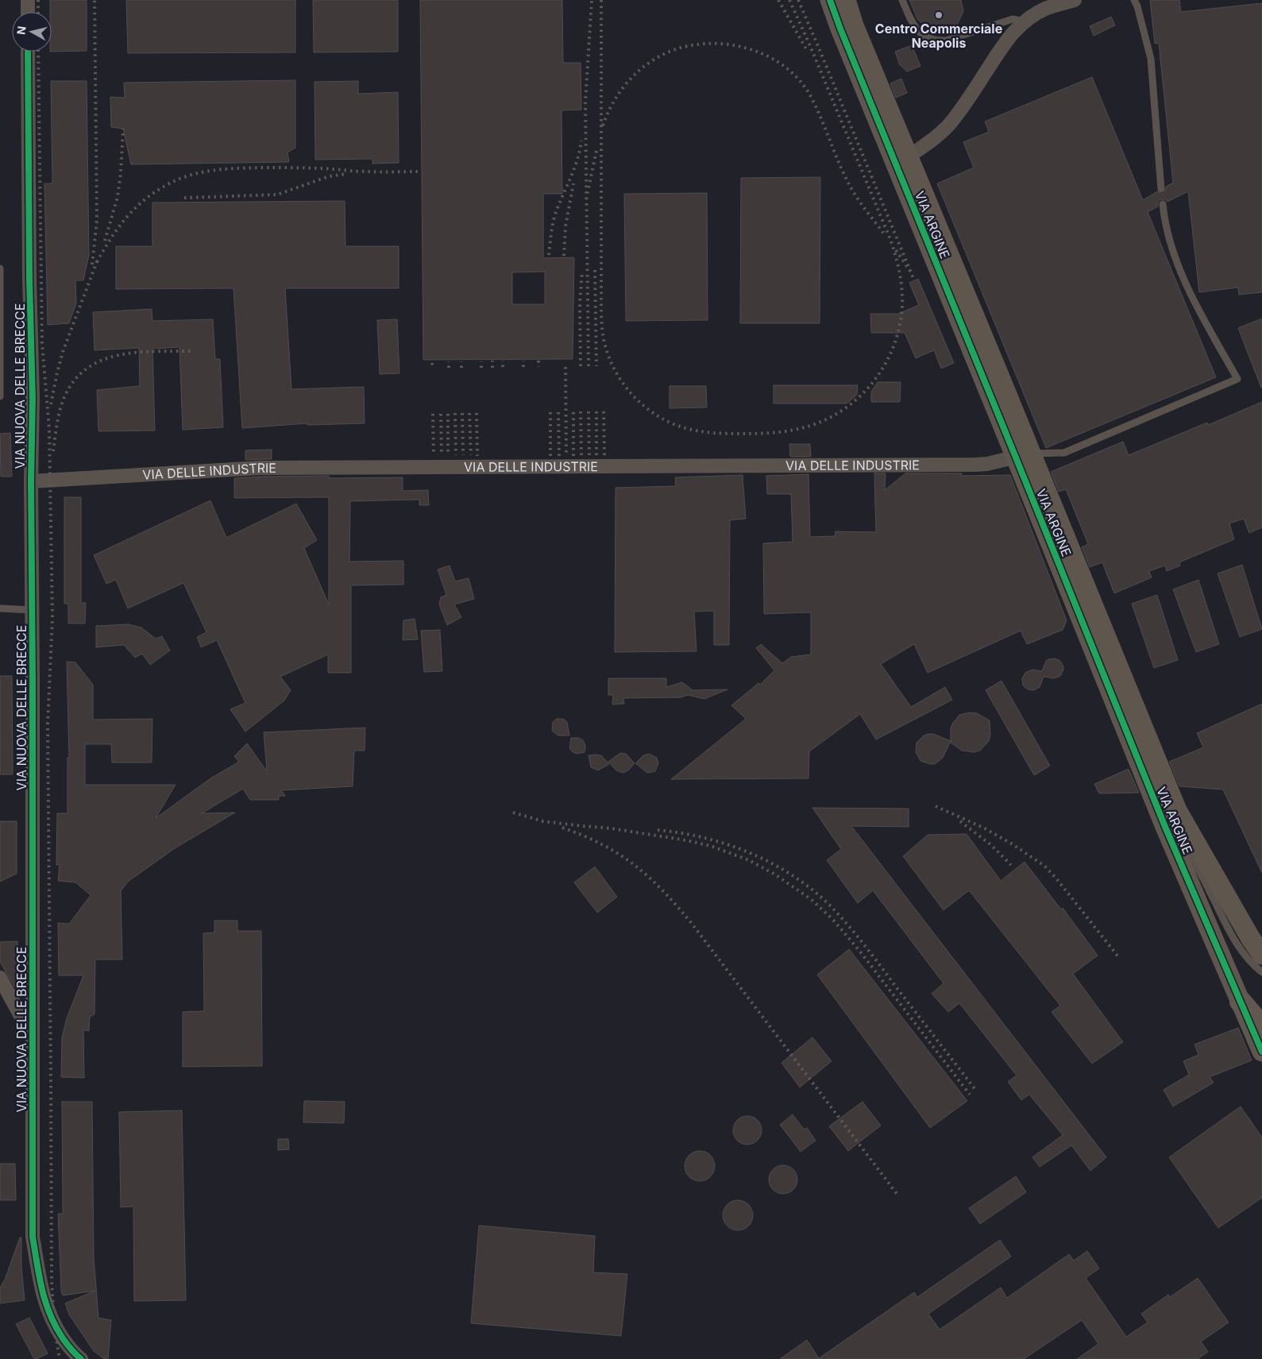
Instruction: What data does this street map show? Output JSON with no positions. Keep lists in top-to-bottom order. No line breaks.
{"streets":{"street":["VIA ARGINE","VIA NUOVA DELLE BRECCE","VIA DELLE INDUSTRIE"]},"crossings":[["VIA ARGINE","VIA DELLE INDUSTRIE"],["VIA NUOVA DELLE BRECCE","VIA DELLE INDUSTRIE"]],"places":["Centro Commerciale Neapolis"],"north":"left"}
